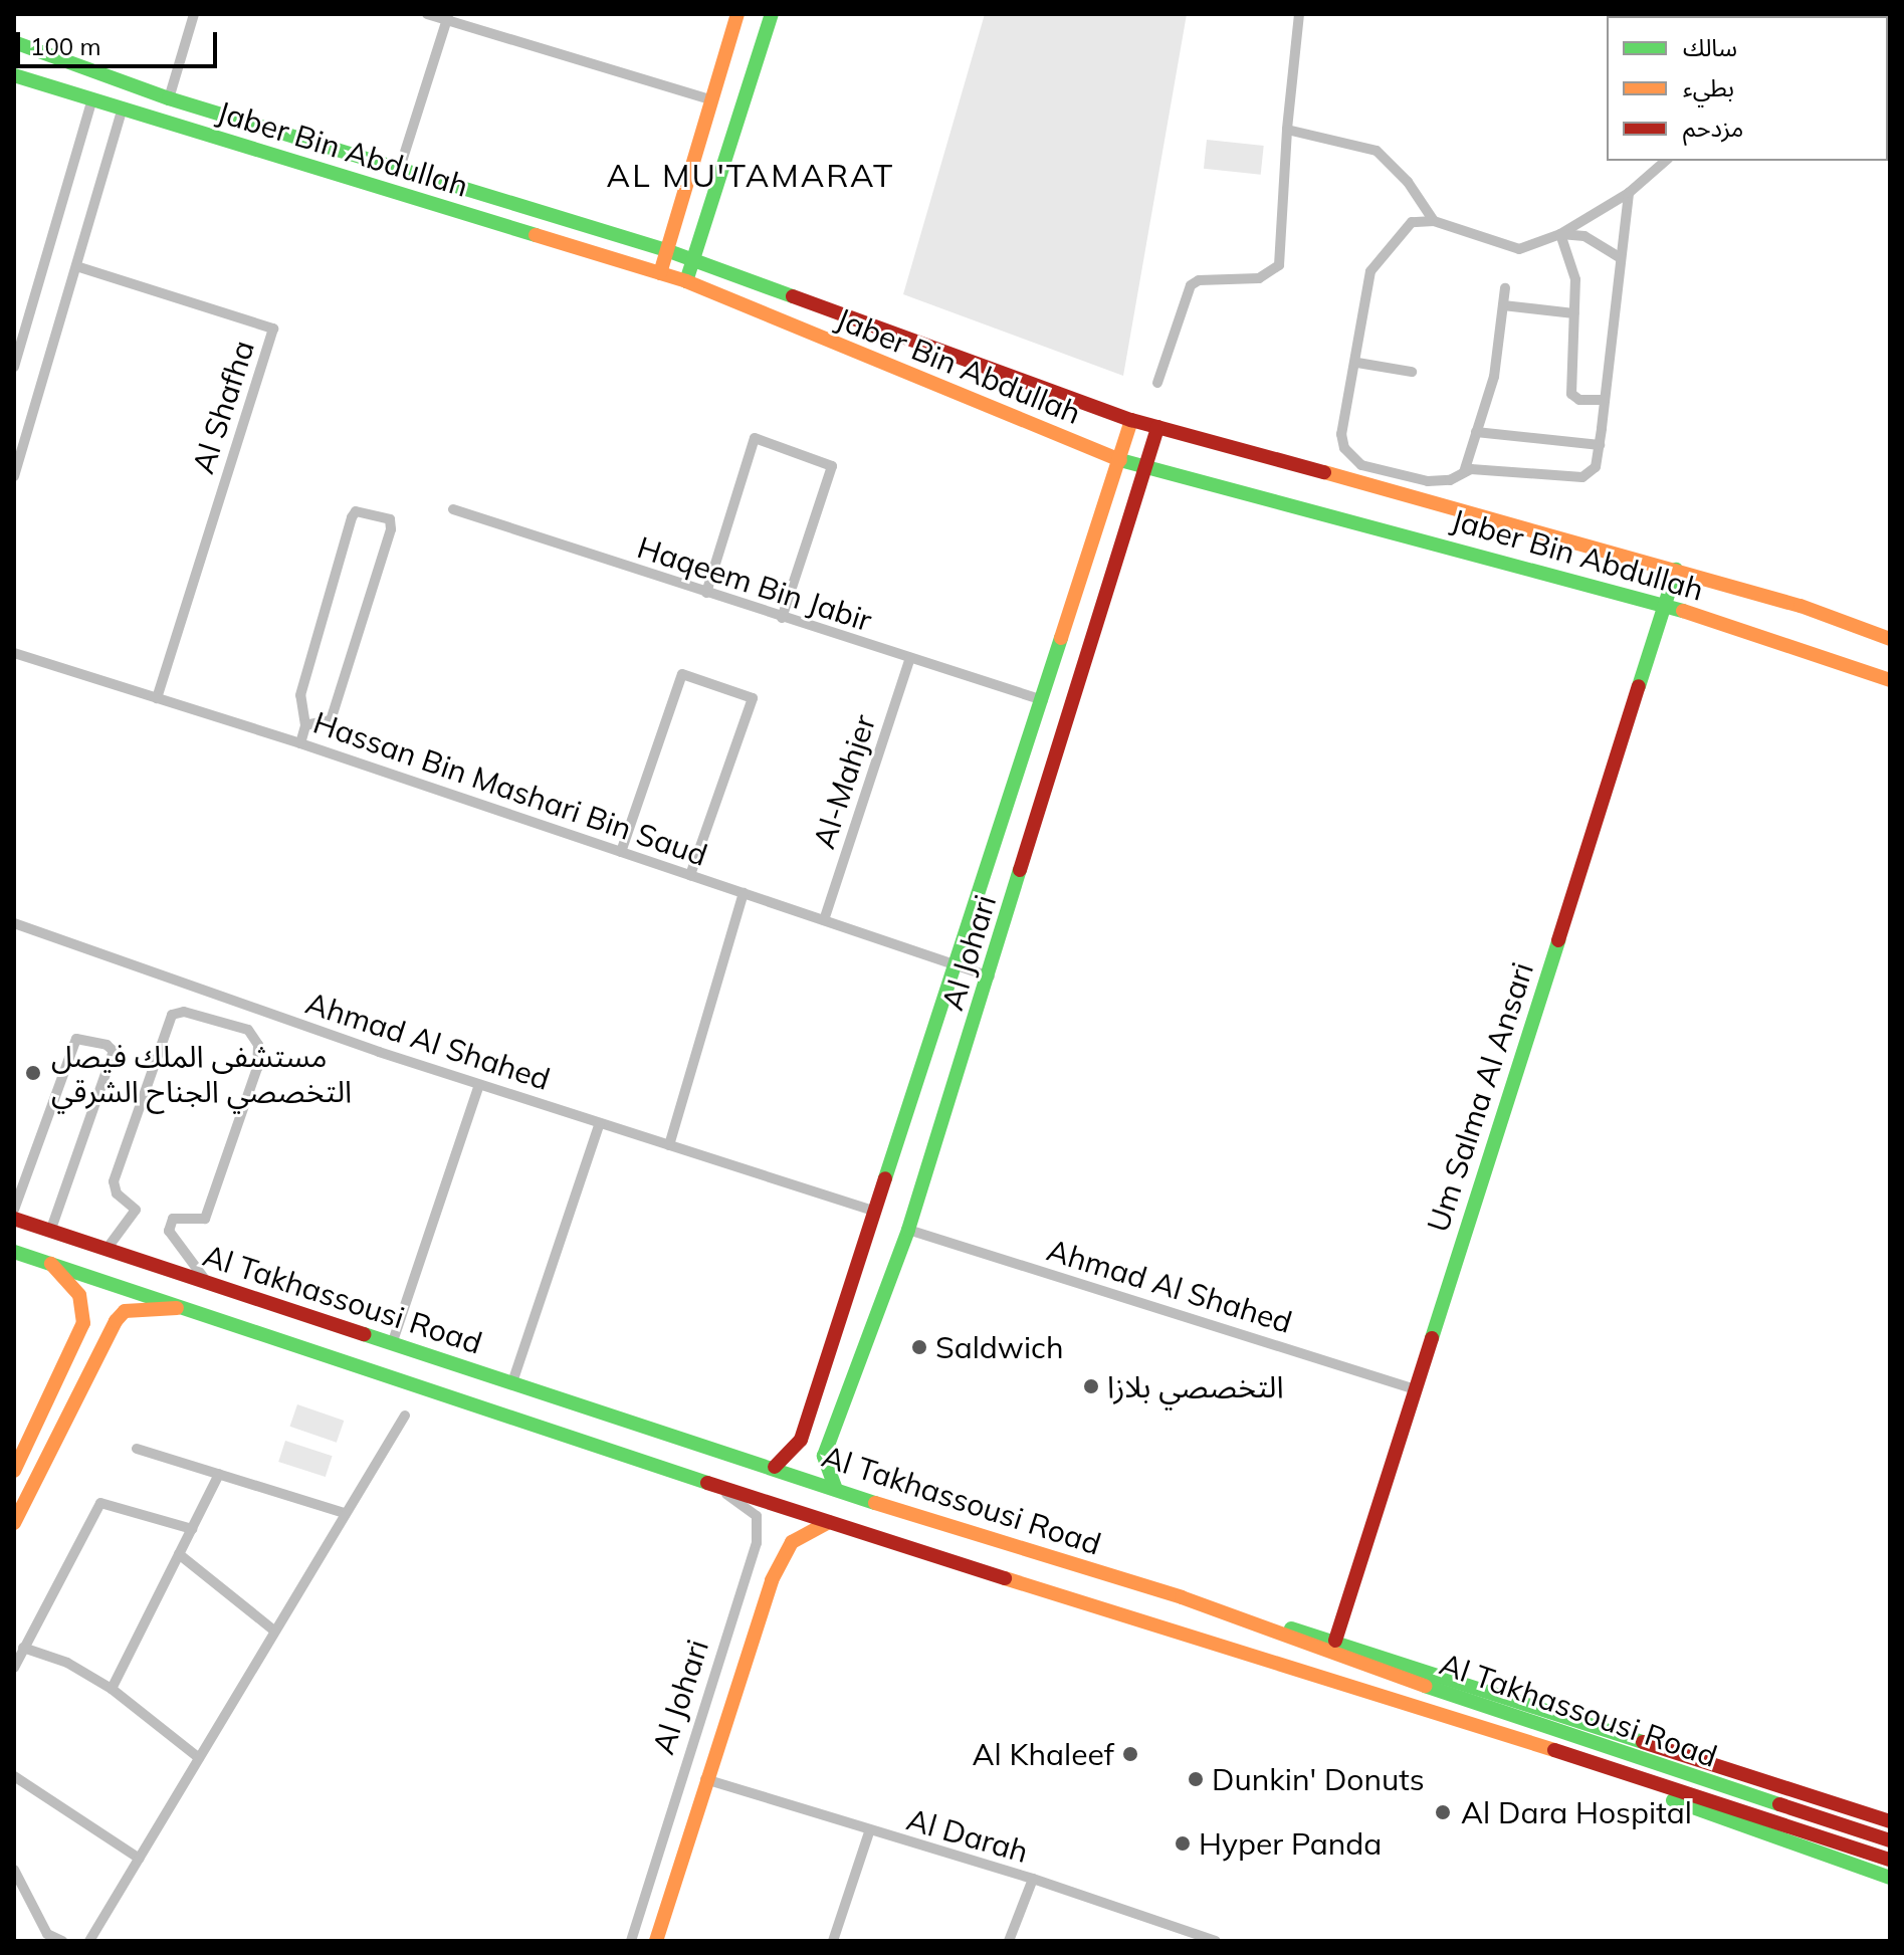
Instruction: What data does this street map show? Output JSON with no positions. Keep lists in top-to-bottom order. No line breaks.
{"streets":{"street":["Jaber Bin Abdullah","Al Shafha","Haqeem Bin Jabir","Al-Mahjer","Hassan Bin Mashari Bin Saud","Al Johari","Ahmad Al Shahed","Um Salma Al Ansari","Al Takhassousi Road","Al Darah"]},"crossings":[["Jaber Bin Abdullah","Al Johari"],["Jaber Bin Abdullah","Um Salma Al Ansari"],["Al Shafha","Hassan Bin Mashari Bin Saud"],["Haqeem Bin Jabir","Al-Mahjer"],["Haqeem Bin Jabir","Al Johari"],["Al-Mahjer","Hassan Bin Mashari Bin Saud"],["Hassan Bin Mashari Bin Saud","Al Johari"],["Al Johari","Ahmad Al Shahed"],["Al Johari","Al Takhassousi Road"],["Al Johari","Al Darah"],["Ahmad Al Shahed","Um Salma Al Ansari"]],"districts":["AL MU'TAMARAT"],"places":["مستشفى الملك فيصل التخصصي الجناح الشرقي","Saldwich","التخصصي بلازا","Al Khaleef","Dunkin' Donuts","Al Dara Hospital","Hyper Panda"],"legend":["سالك","بطيء","مزدحم"],"scale_bar":"100 m"}
